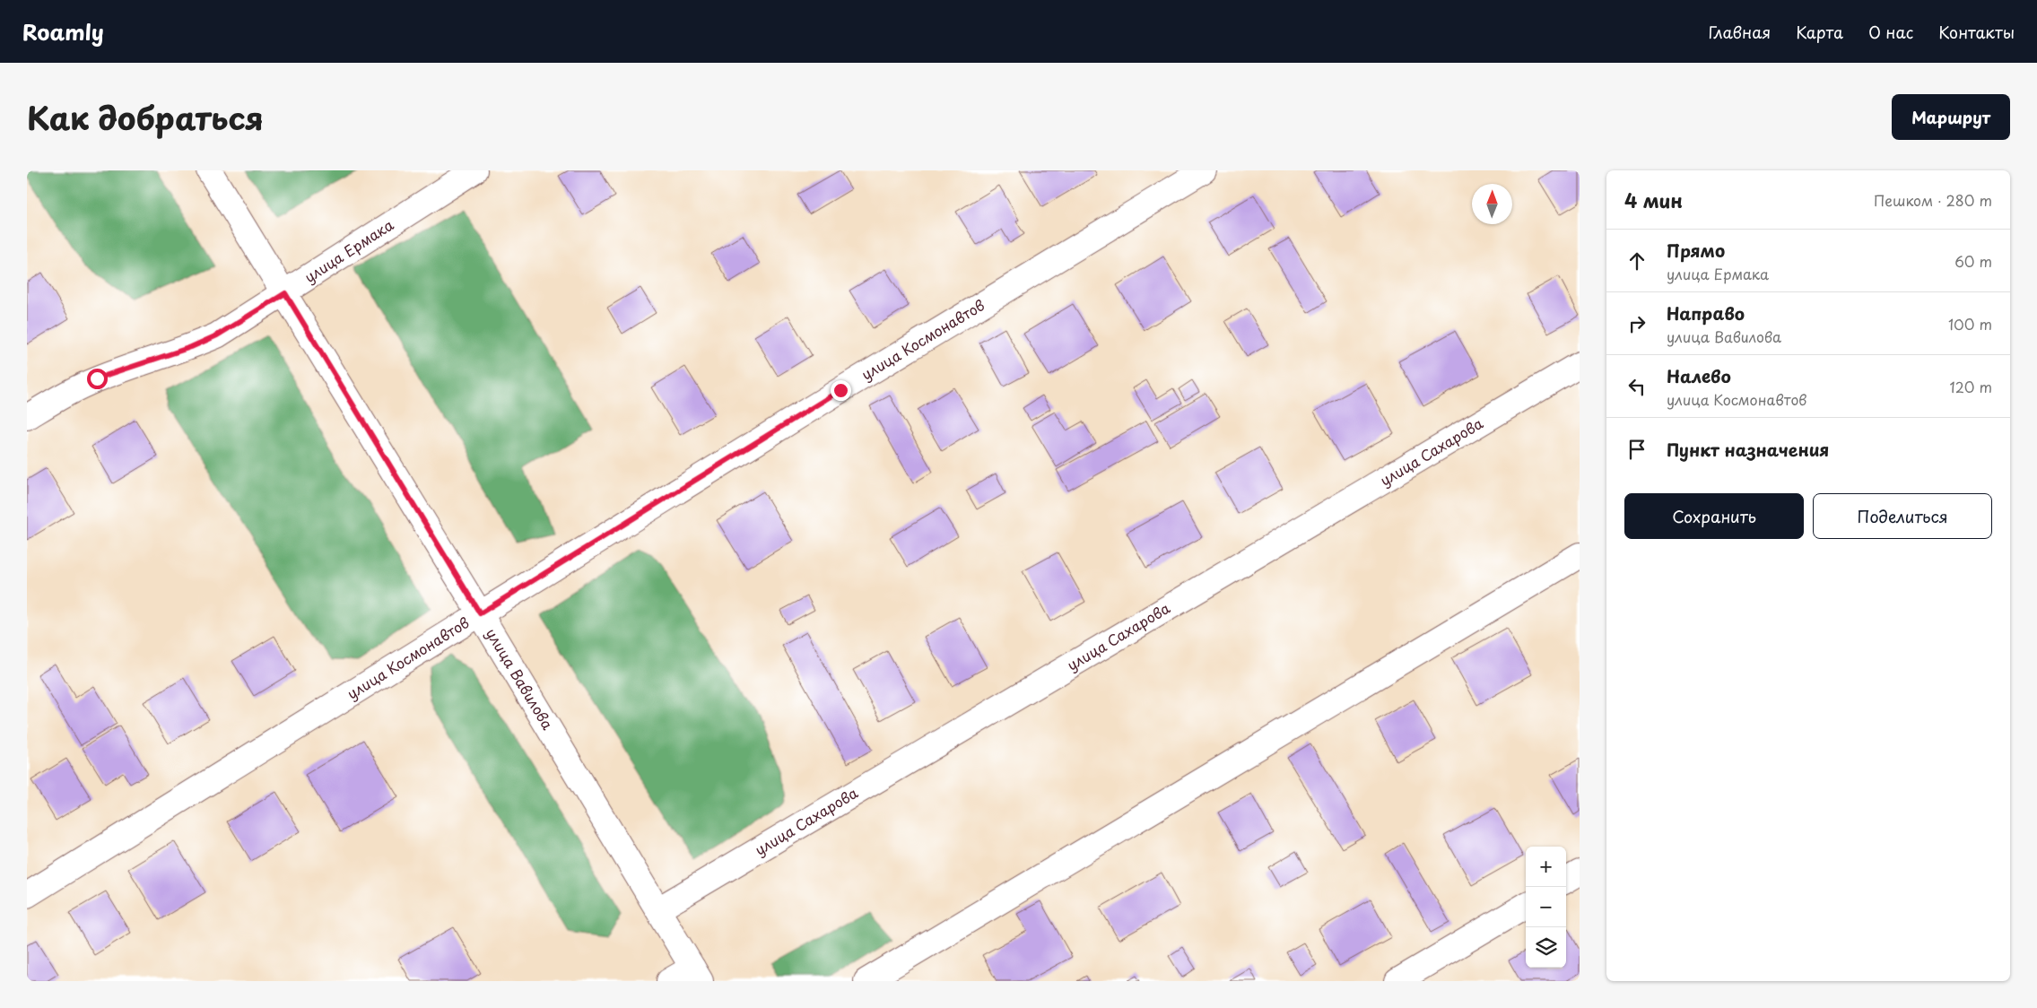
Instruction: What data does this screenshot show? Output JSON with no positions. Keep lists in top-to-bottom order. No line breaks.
{"streets":{"street":["улица Ермака","улица Космонавтов","улица Сахарова","улица Вавилова"]},"crossings":[["улица Ермака","улица Вавилова"],["улица Космонавтов","улица Вавилова"],["улица Сахарова","улица Вавилова"]],"north":"top","page":{"header":"Roamly","nav":["Главная","Карта","О нас","Контакты"],"title":"Как добраться","buttons":["Маршрут",["Сохранить","Поделиться"]],"heading":["4 мин","Пешком · 280 m"],"list":[["Прямо","улица Ермака","60 m"],["Направо","улица Вавилова","100 m"],["Налево","улица Космонавтов","120 m"],"Пункт назначения"],"map_buttons":["+","−"]}}
